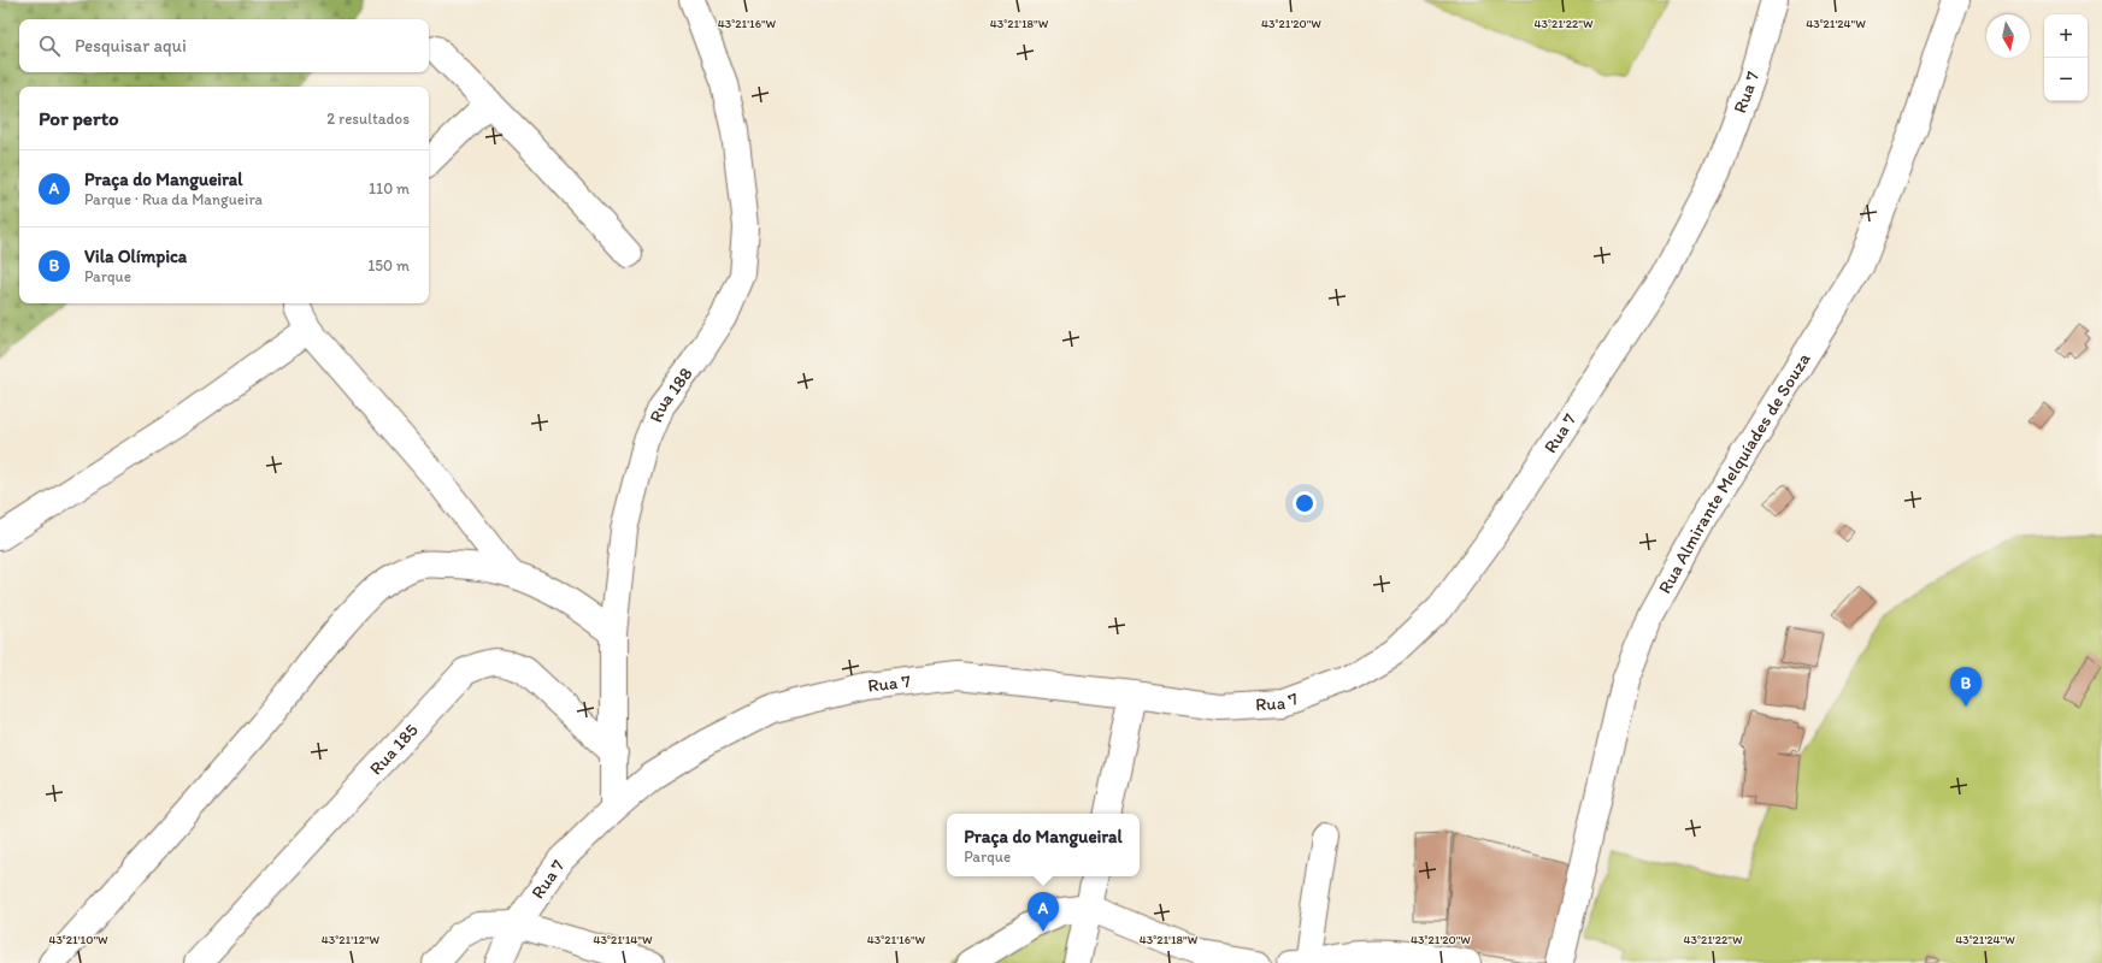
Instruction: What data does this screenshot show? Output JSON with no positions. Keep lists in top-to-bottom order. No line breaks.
{"streets":{"street":["Rua 7","Rua 188","Rua Almirante Melquíades de Souza","Rua 185"]},"crossings":[["Rua 7","Rua 188"],["Rua 188","Rua 185"]],"north":"bottom","page":{"map_buttons":["+","−"],"search":"Pesquisar aqui","heading":["Por perto","2 resultados"],"list":[{"mark":"A","name":"Praça do Mangueiral","note":"Parque · Rua da Mangueira","value":"110 m"},{"mark":"B","name":"Vila Olímpica","note":"Parque","value":"150 m"}],"pins":["B","A"],"popup":["Praça do Mangueiral","Parque"]},"coordinates":["43°21'16\"W","43°21'18\"W","43°21'20\"W","43°21'22\"W","43°21'24\"W","43°21'10\"W","43°21'12\"W","43°21'14\"W"]}
